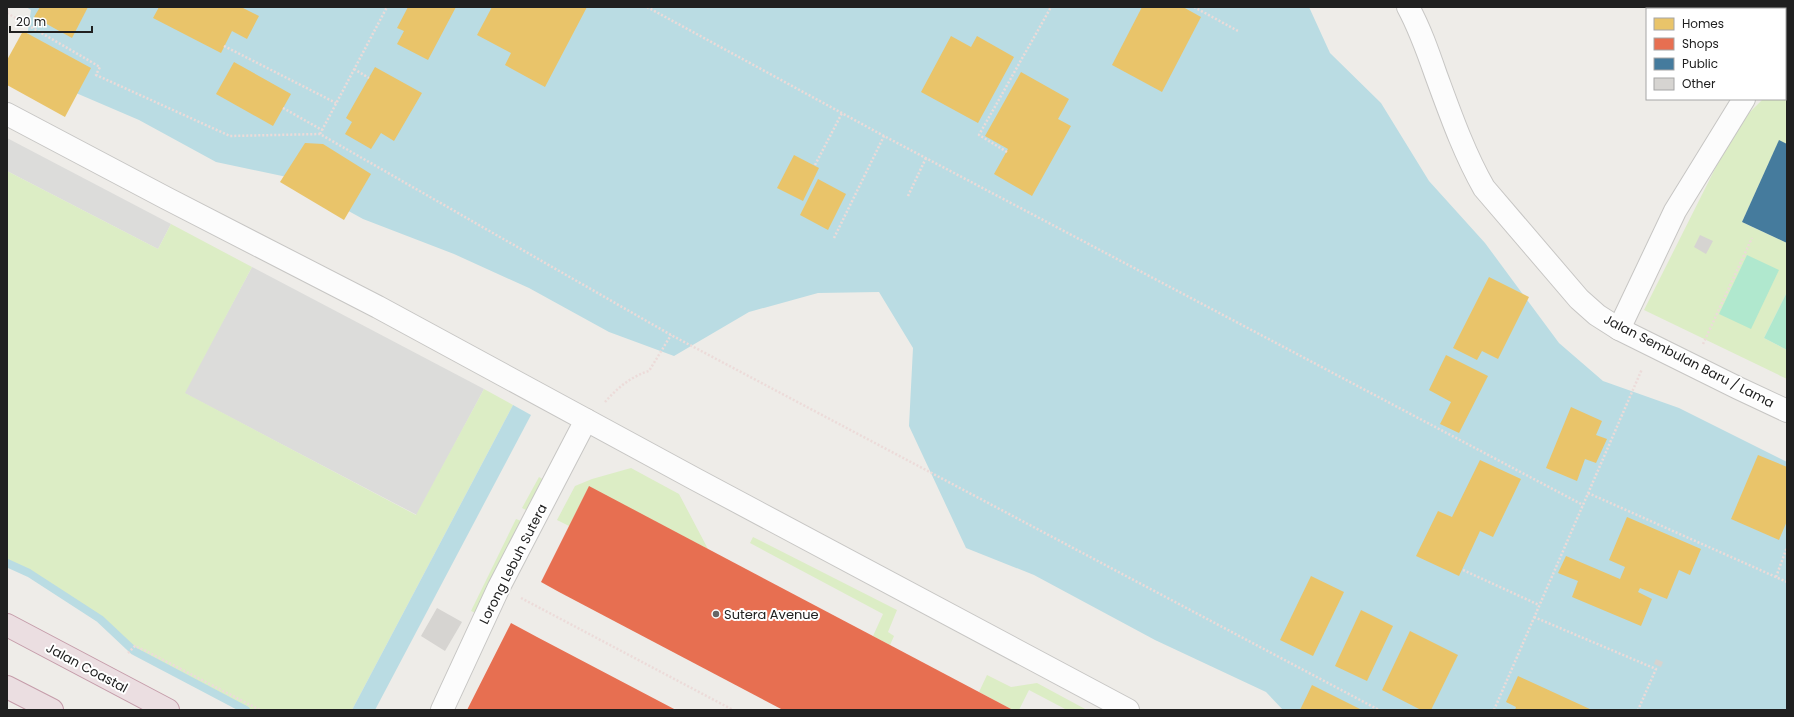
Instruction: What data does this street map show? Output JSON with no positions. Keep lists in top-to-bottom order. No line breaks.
{"streets":{"highway":["Jalan Coastal"],"street":["Jalan Sembulan Baru / Lama","Lorong Lebuh Sutera"]},"places":["Sutera Avenue"],"legend":["Homes","Shops","Public","Other"],"scale_bar":"20 m"}
